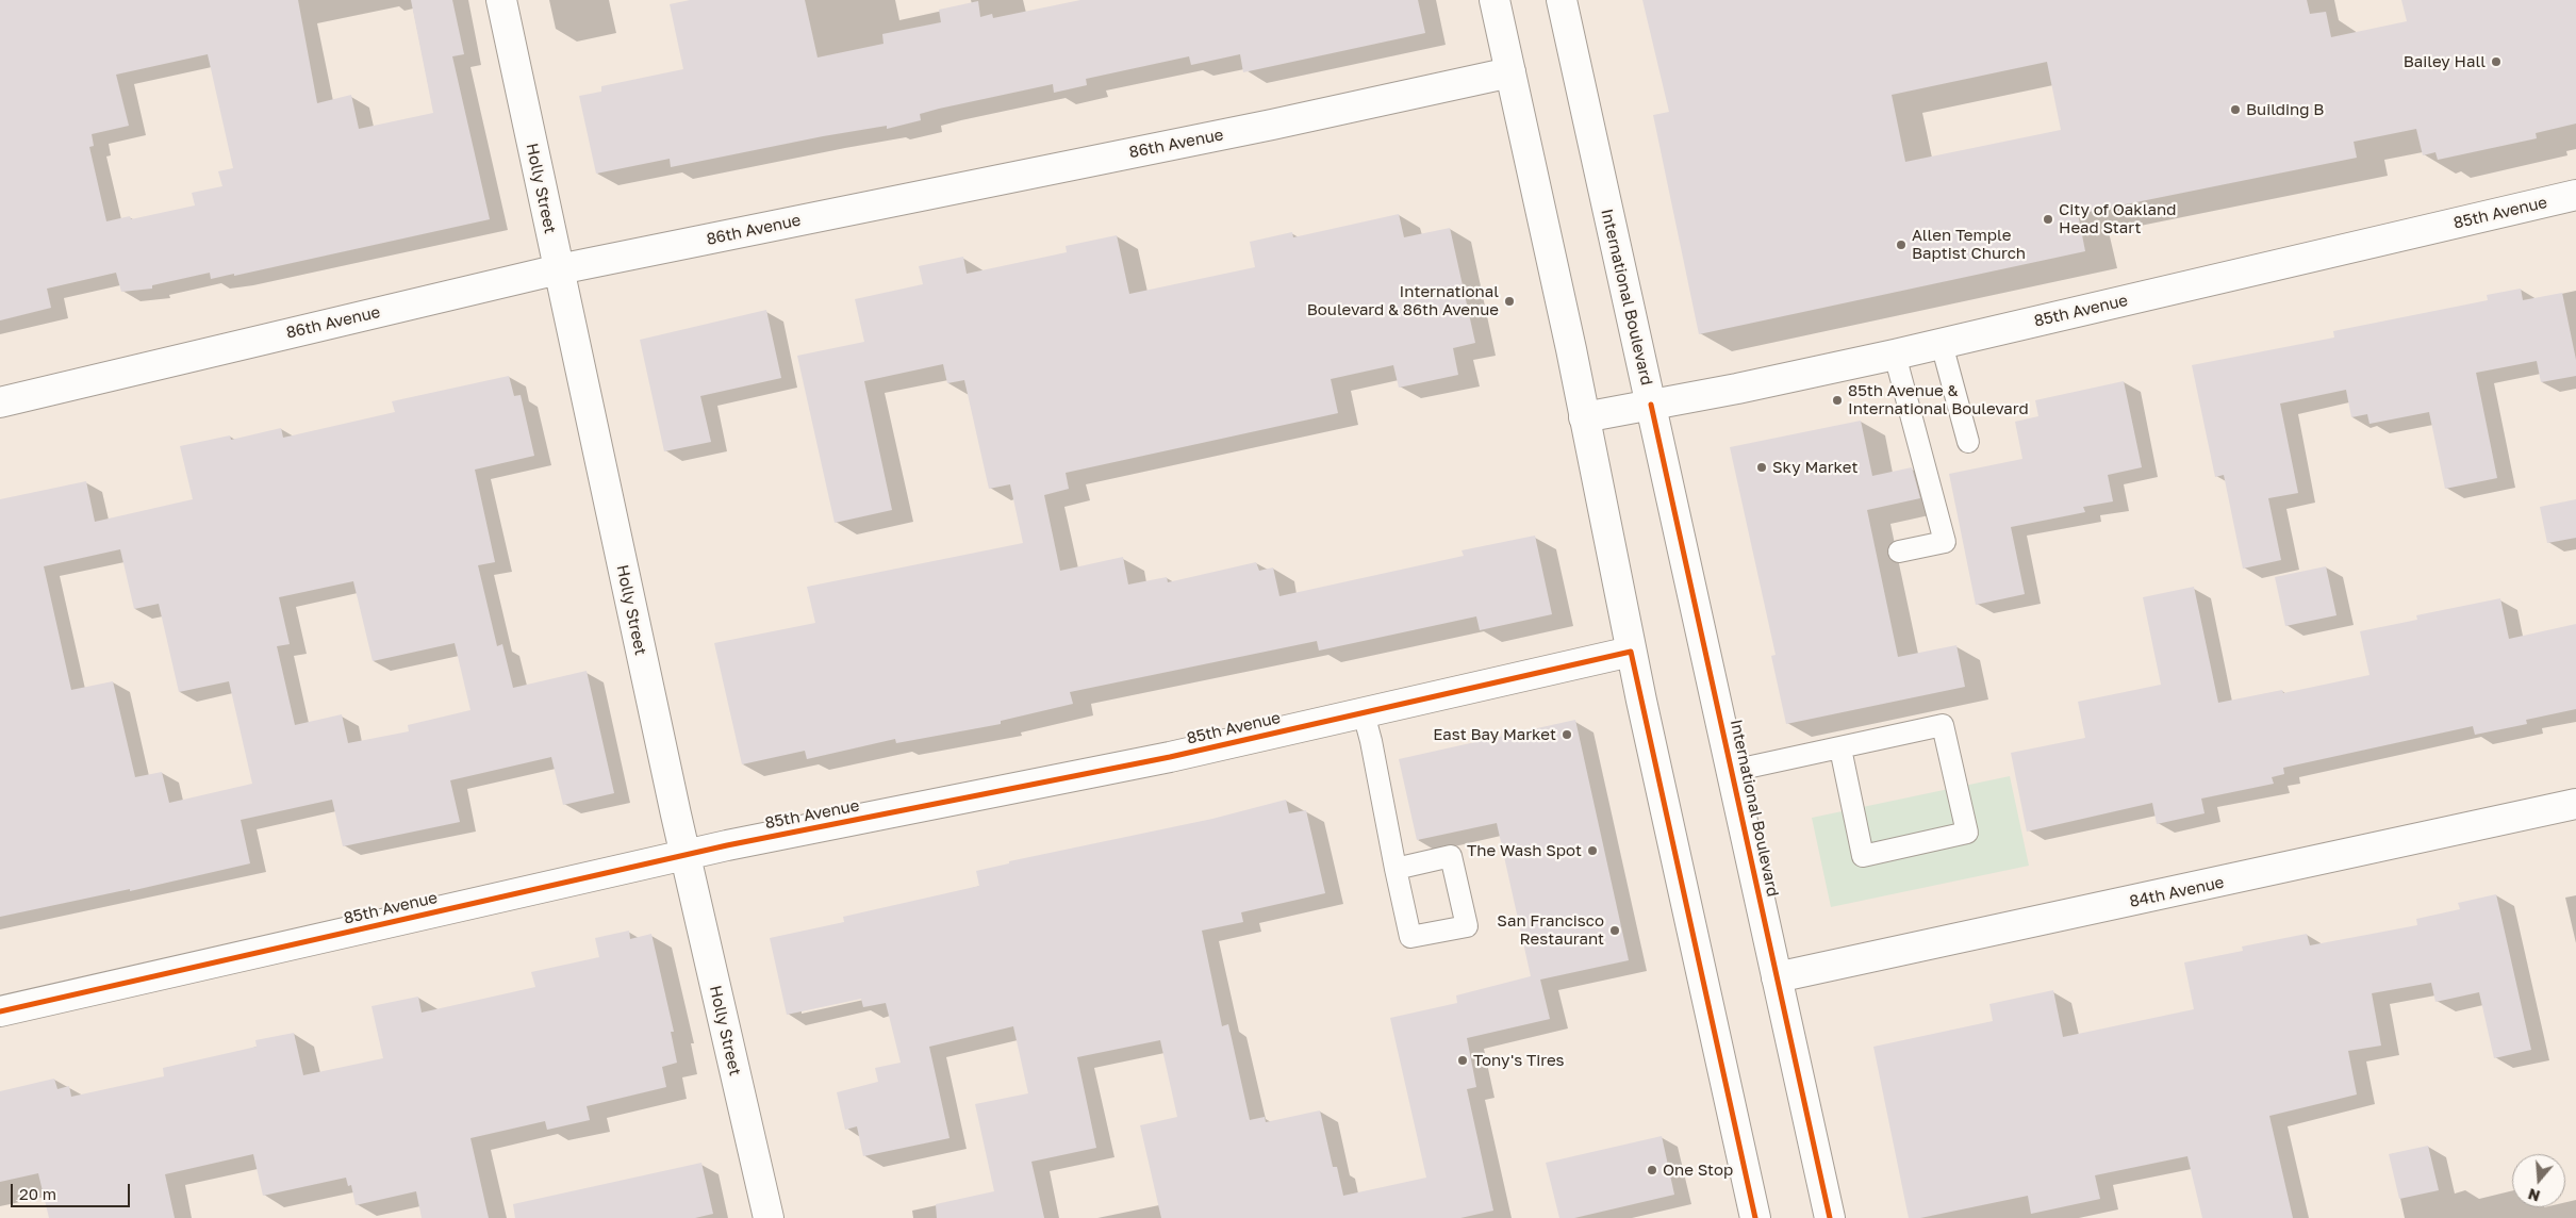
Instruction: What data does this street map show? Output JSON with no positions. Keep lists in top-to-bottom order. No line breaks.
{"streets":{"street":["86th Avenue","Holly Street","85th Avenue","International Boulevard","84th Avenue"]},"crossings":[["86th Avenue","Holly Street"],["Holly Street","85th Avenue"],["85th Avenue","International Boulevard"],["International Boulevard","84th Avenue"]],"places":["Bailey Hall","Building B","City of Oakland Head Start","Allen Temple Baptist Church","International Boulevard & 86th Avenue","85th Avenue & International Boulevard","Sky Market","East Bay Market","The Wash Spot","San Francisco Restaurant","Tony's Tires","One Stop"],"scale_bar":"20 m","north":"bottom"}
